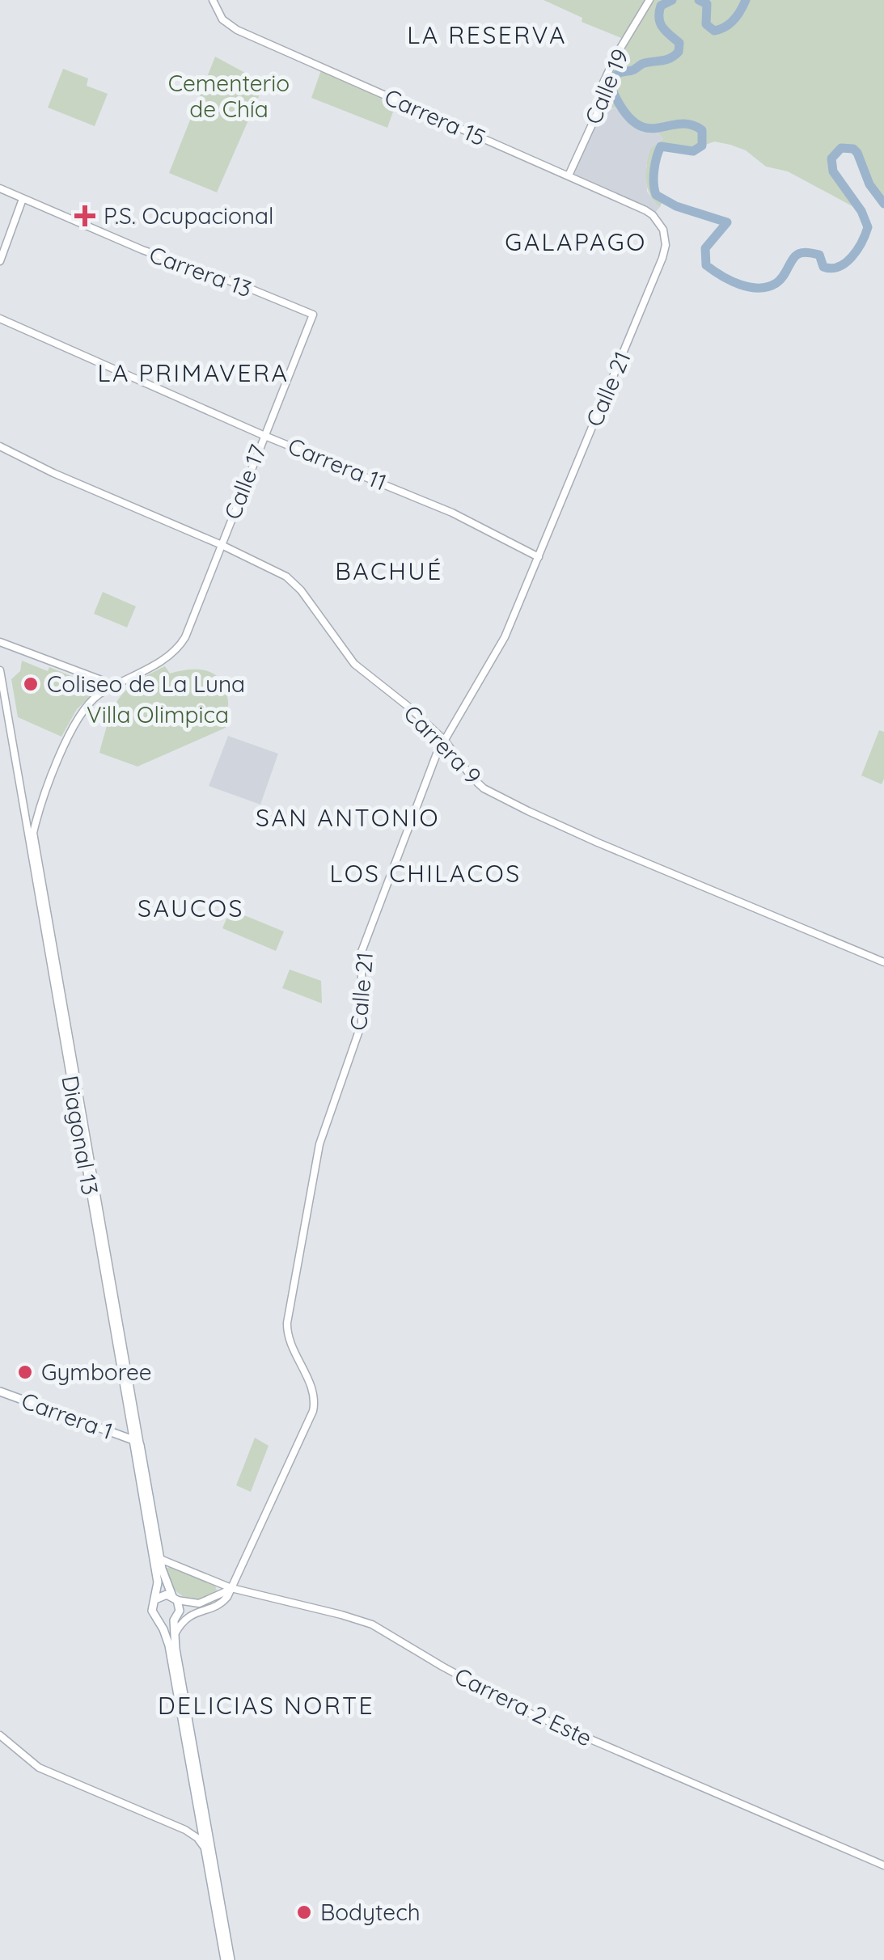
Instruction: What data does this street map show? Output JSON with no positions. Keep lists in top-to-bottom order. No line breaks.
{"streets":{"main road":["Diagonal 13","Carrera 1"],"street":["Calle 19","Carrera 15","Carrera 13","Calle 21","Carrera 11","Calle 17","Carrera 9","Carrera 2 Este"]},"crossings":[["Calle 19","Carrera 15"],["Carrera 15","Calle 21"],["Carrera 13","Calle 17"],["Calle 21","Carrera 11"],["Calle 21","Carrera 9"],["Calle 21","Carrera 2 Este"],["Carrera 11","Calle 17"],["Calle 17","Carrera 9"],["Calle 17","Diagonal 13"],["Diagonal 13","Carrera 1"],["Diagonal 13","Carrera 2 Este"]],"districts":["LA RESERVA","GALAPAGO","LA PRIMAVERA","BACHUÉ","SAN ANTONIO","LOS CHILACOS","SAUCOS","DELICIAS NORTE"],"parks":["Cementerio de Chía","Villa Olimpica"],"places":{"health":["P.S. Ocupacional"],"other":["Coliseo de La Luna","Gymboree","Bodytech"]}}
